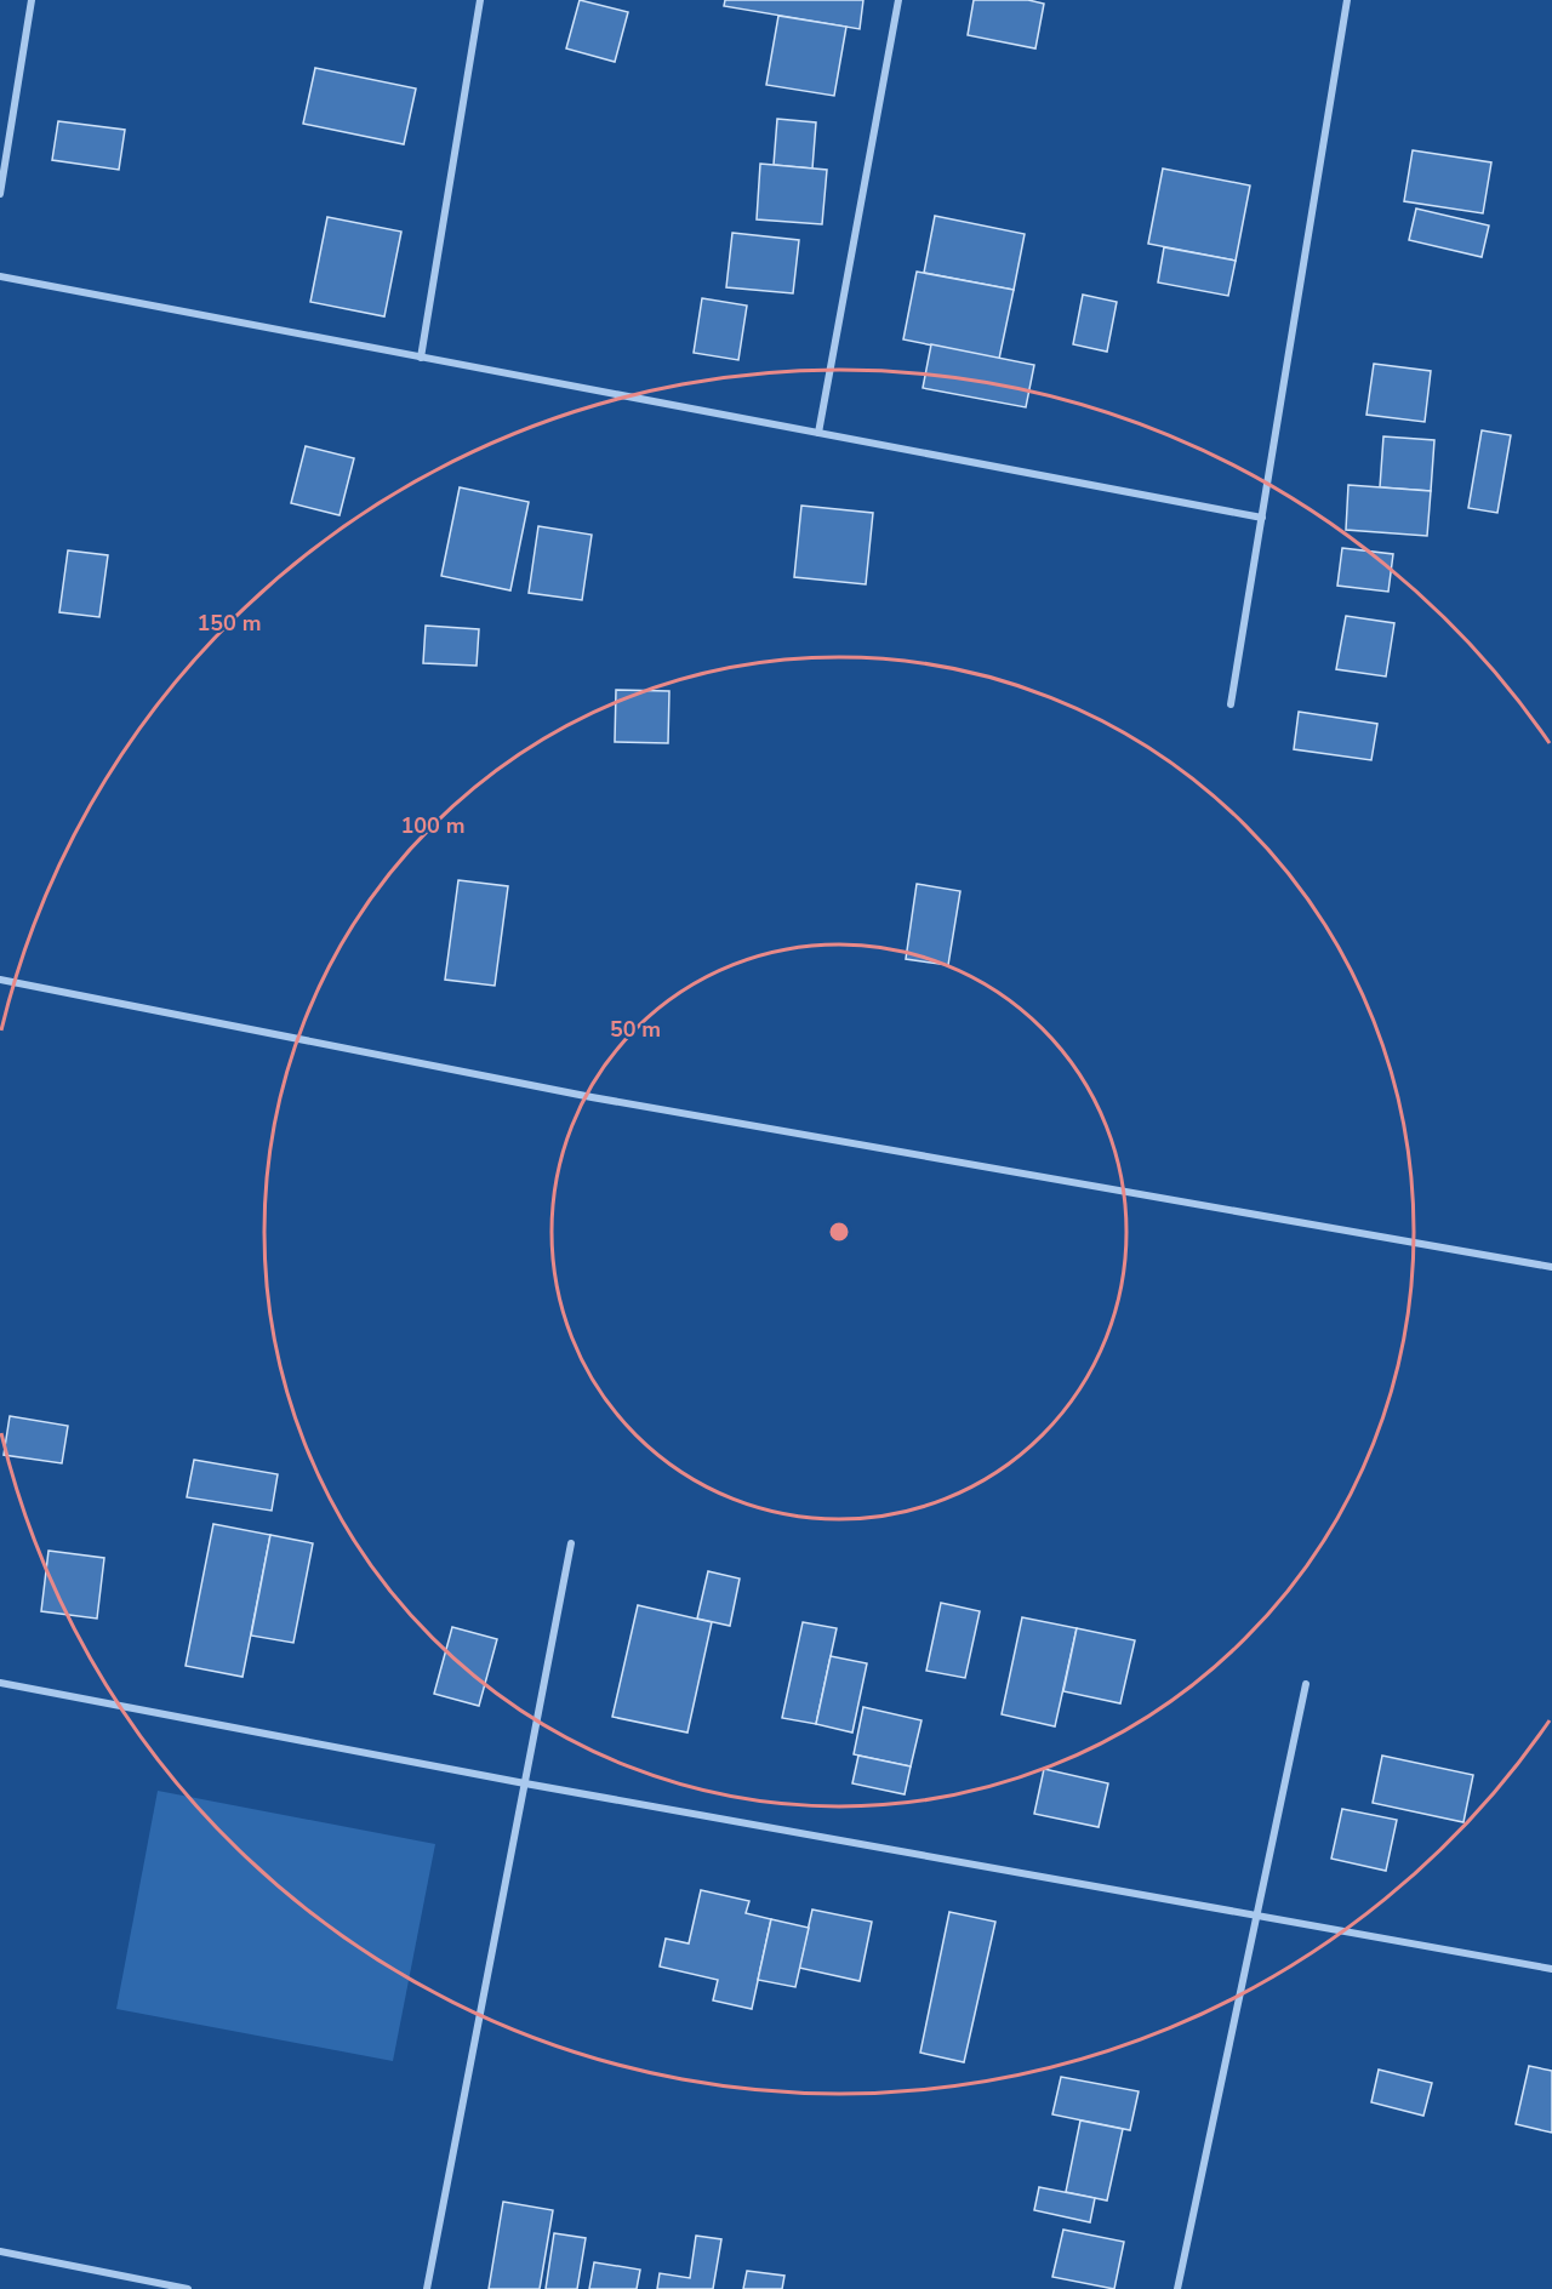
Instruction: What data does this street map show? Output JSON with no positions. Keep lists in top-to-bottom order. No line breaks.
{"rings":["150 m","100 m","50 m"]}
